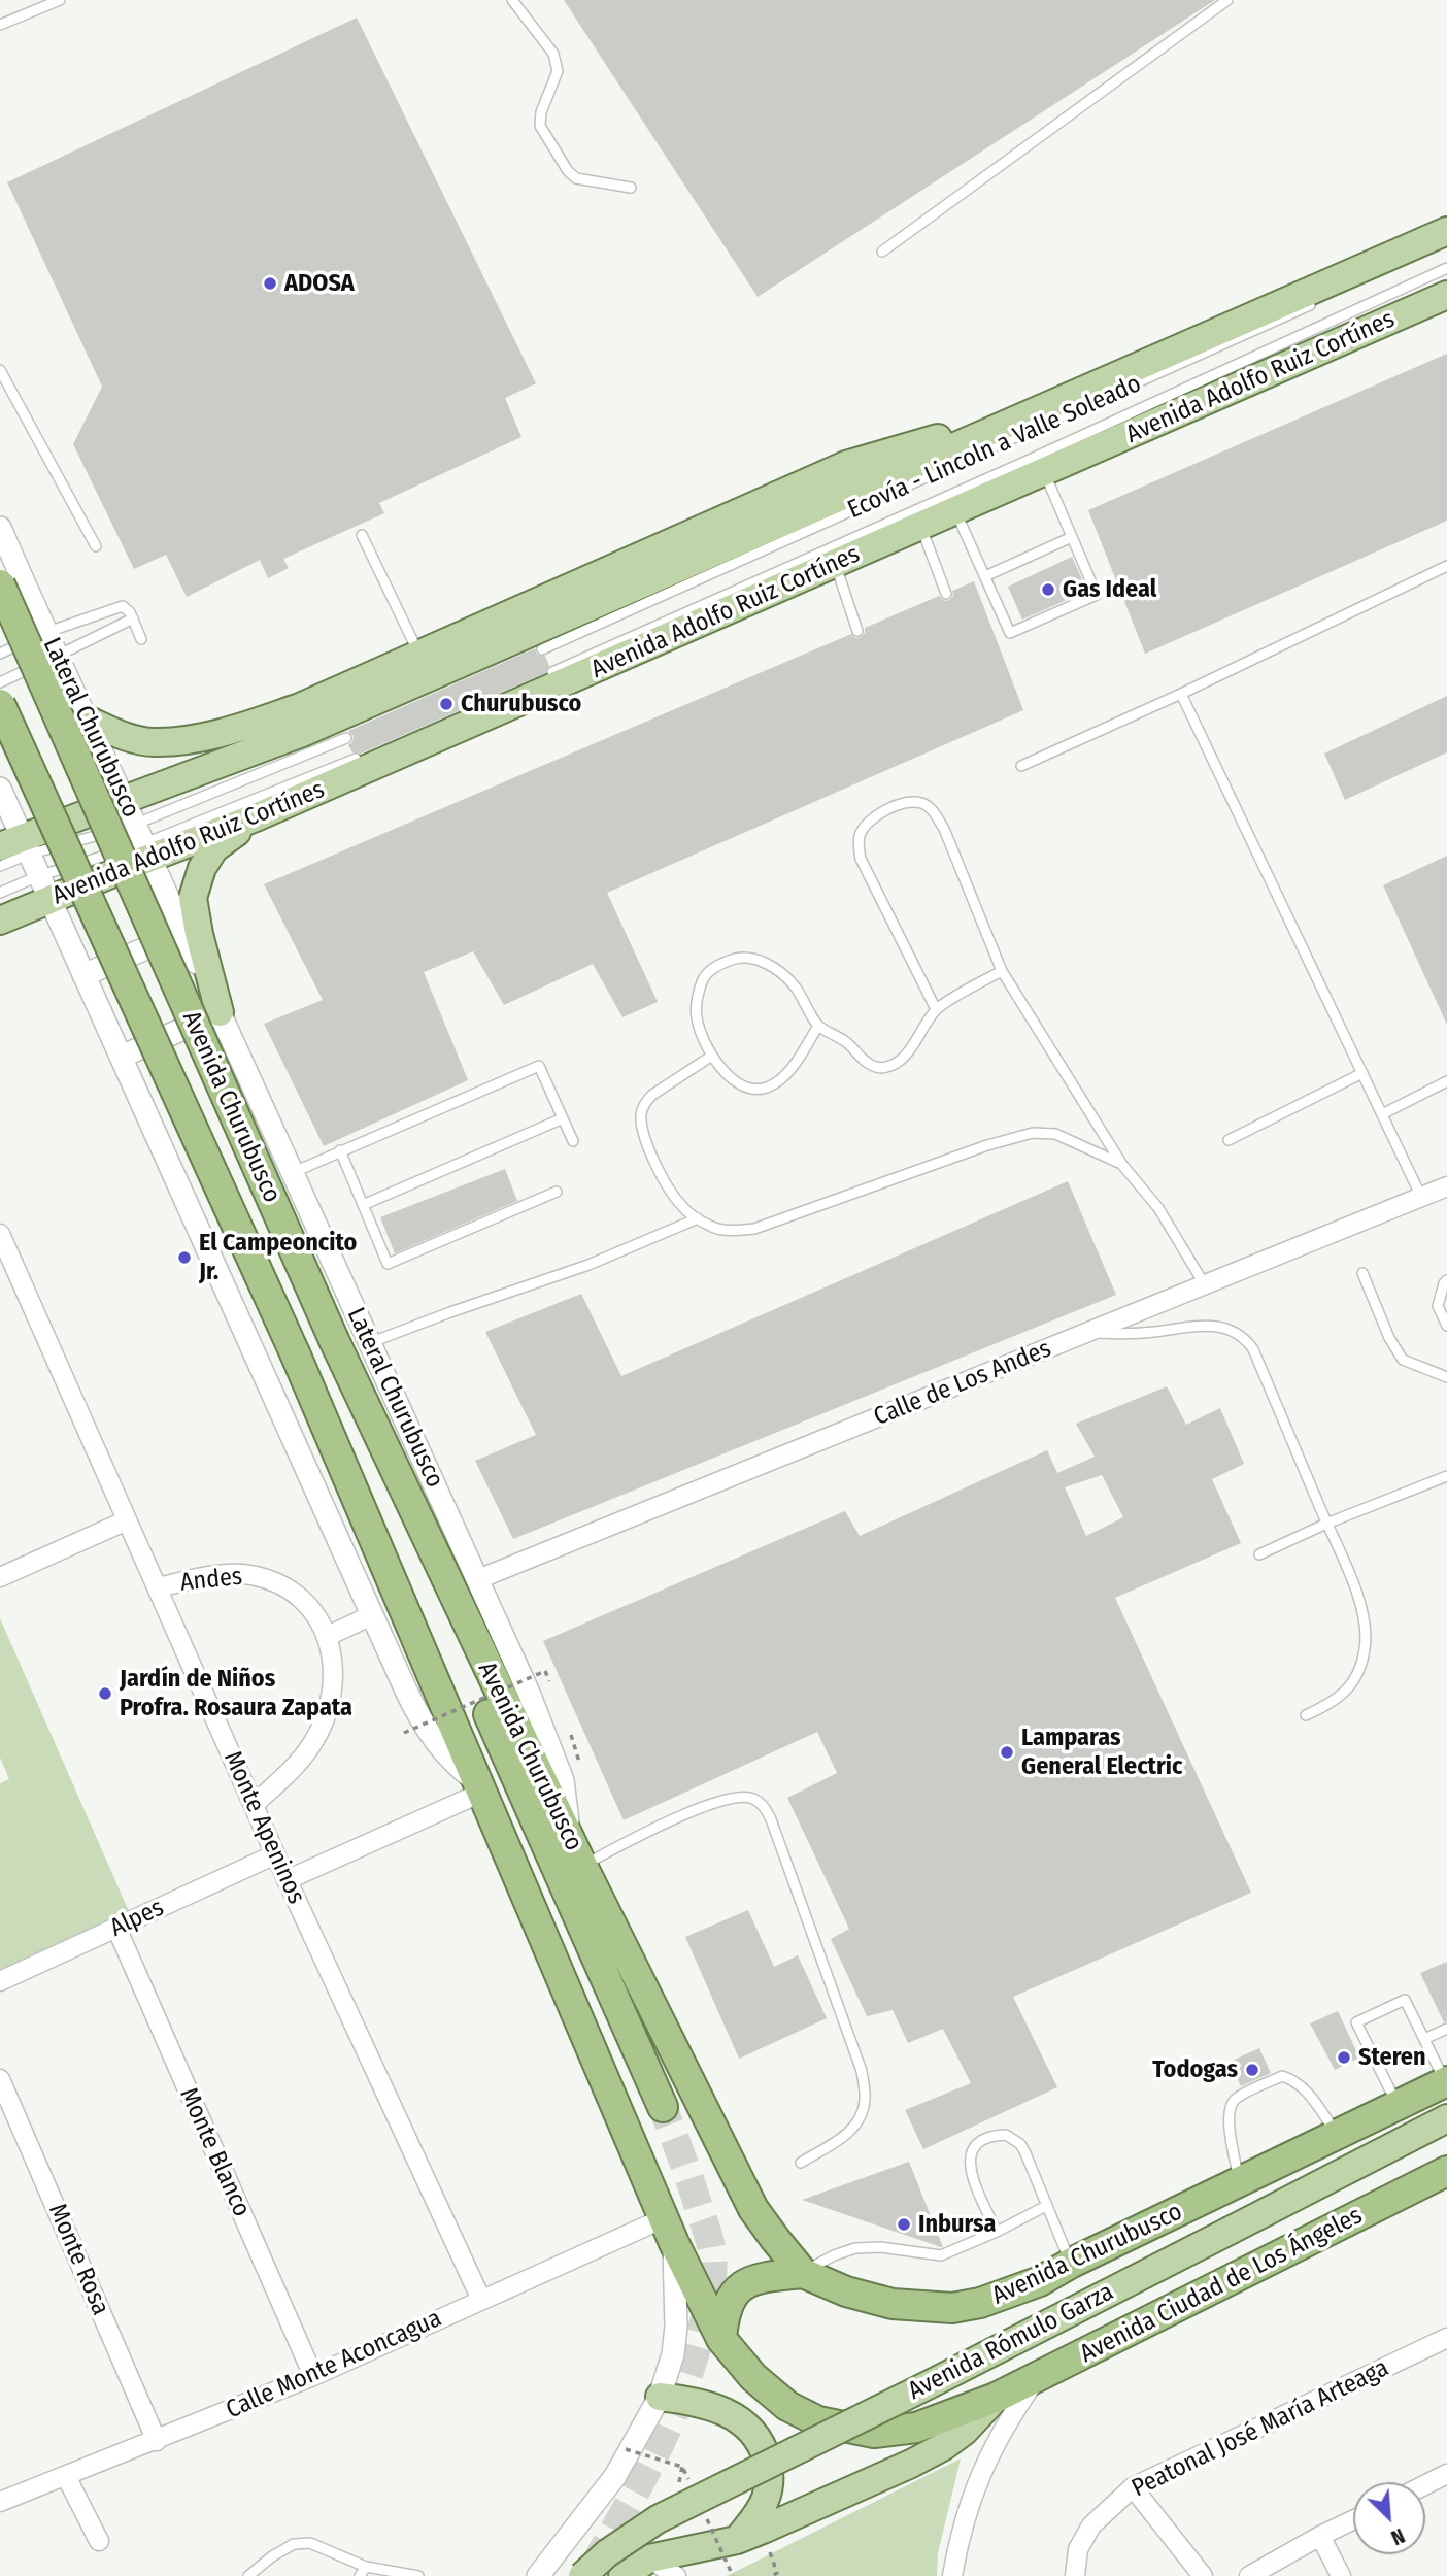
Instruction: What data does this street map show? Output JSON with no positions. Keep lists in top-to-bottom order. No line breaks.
{"streets":{"highway":["Avenida Churubusco","Avenida Ciudad de Los Ángeles"],"main road":["Avenida Adolfo Ruiz Cortínes","Avenida Rómulo Garza"],"street":["Lateral Churubusco","Calle de Los Andes","Andes","Monte Apeninos","Alpes","Monte Blanco","Monte Rosa","Calle Monte Aconcagua","Peatonal José María Arteaga"],"lane":["Ecovía - Lincoln a Valle Soleado"]},"crossings":[["Avenida Adolfo Ruiz Cortínes","Lateral Churubusco"],["Lateral Churubusco","Avenida Churubusco"],["Lateral Churubusco","Calle de Los Andes"],["Avenida Churubusco","Avenida Ciudad de Los Ángeles"],["Avenida Churubusco","Avenida Rómulo Garza"],["Avenida Churubusco","Calle Monte Aconcagua"],["Andes","Monte Apeninos"],["Monte Apeninos","Alpes"],["Monte Apeninos","Calle Monte Aconcagua"],["Alpes","Monte Blanco"],["Monte Blanco","Calle Monte Aconcagua"],["Monte Rosa","Calle Monte Aconcagua"],["Avenida Ciudad de Los Ángeles","Avenida Rómulo Garza"]],"places":["ADOSA","Gas Ideal","Churubusco","El Campeoncito Jr.","Jardín de Niños Profra. Rosaura Zapata","Lamparas General Electric","Steren","Todogas","Inbursa"],"north":"bottom right"}
